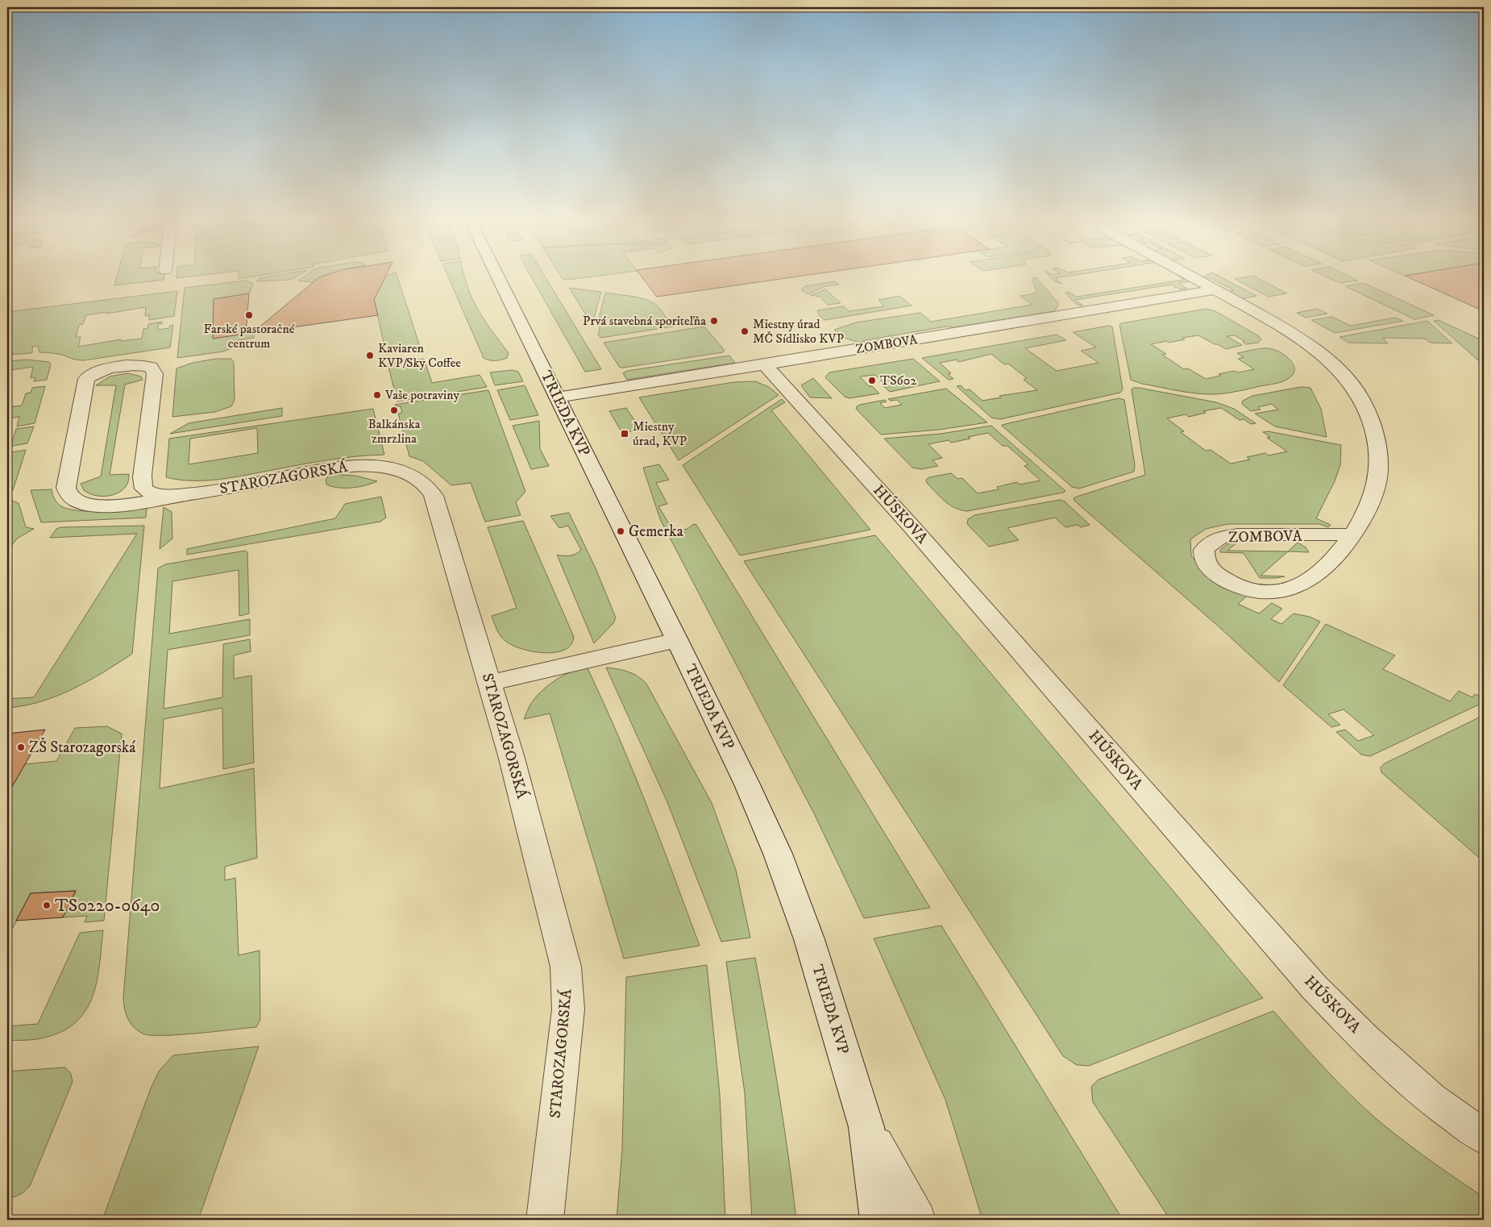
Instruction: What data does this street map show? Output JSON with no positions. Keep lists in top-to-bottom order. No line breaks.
{"streets":{"street":["ZOMBOVA","TRIEDA KVP","STAROZAGORSKÁ","HÚSKOVA"]},"crossings":[["ZOMBOVA","TRIEDA KVP"],["ZOMBOVA","HÚSKOVA"]],"places":{"other":["Farské pastoračné centrum","Prvá stavebná sporiteľňa","Miestny úrad MČ Sídlisko KVP","Kaviaren KVP/Sky Coffee","TS602","Vaše potraviny","Balkánska zmrzlina","Gemerka","ZŠ Starozagorská","TS0220-0640"],"transit":["Miestny úrad, KVP"]}}
